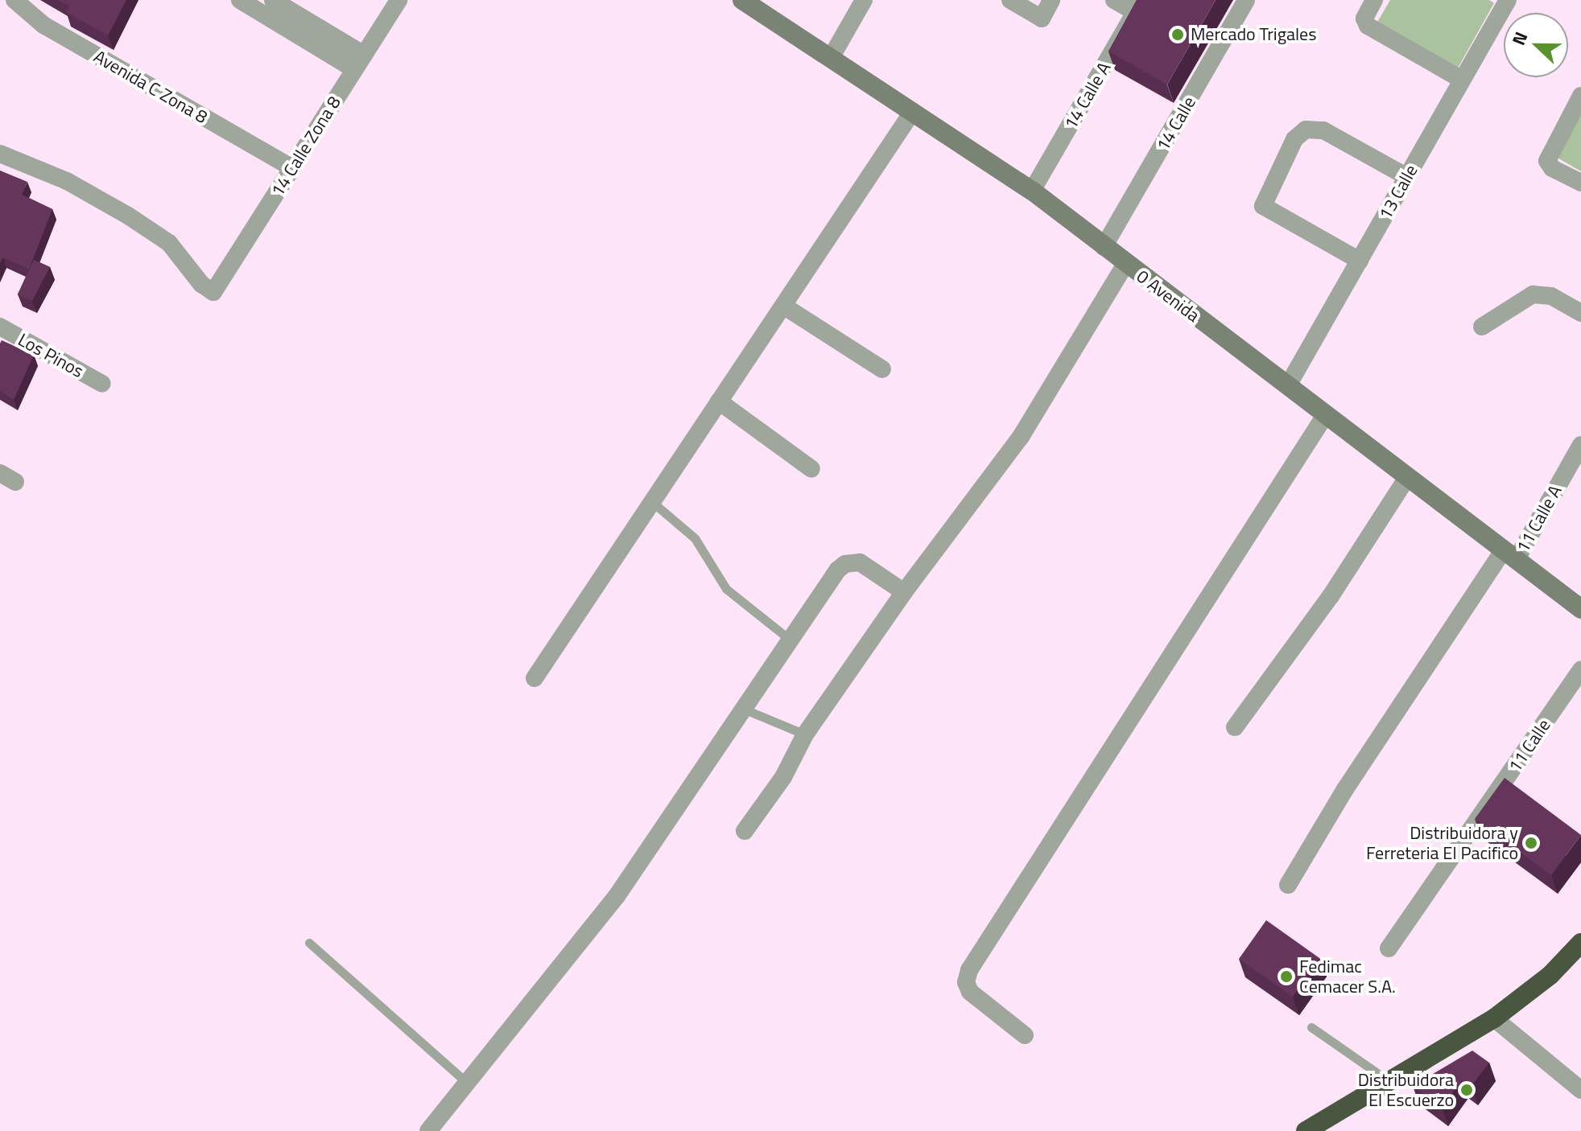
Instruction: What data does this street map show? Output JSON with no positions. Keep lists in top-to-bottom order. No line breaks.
{"streets":{"street":["Avenida C Zona 8","14 Calle A","14 Calle","14 Calle Zona 8","13 Calle","0 Avenida","Los Pinos","11 Calle A","11 Calle"]},"crossings":[["Avenida C Zona 8","14 Calle Zona 8"],["14 Calle A","0 Avenida"],["14 Calle","0 Avenida"],["13 Calle","0 Avenida"],["0 Avenida","11 Calle A"]],"places":["Mercado Trigales","Distribuidora y Ferreteria El Pacifico","Fedimac Cemacer S.A.","Distribuidora El Escuerzo"],"north":"left"}
